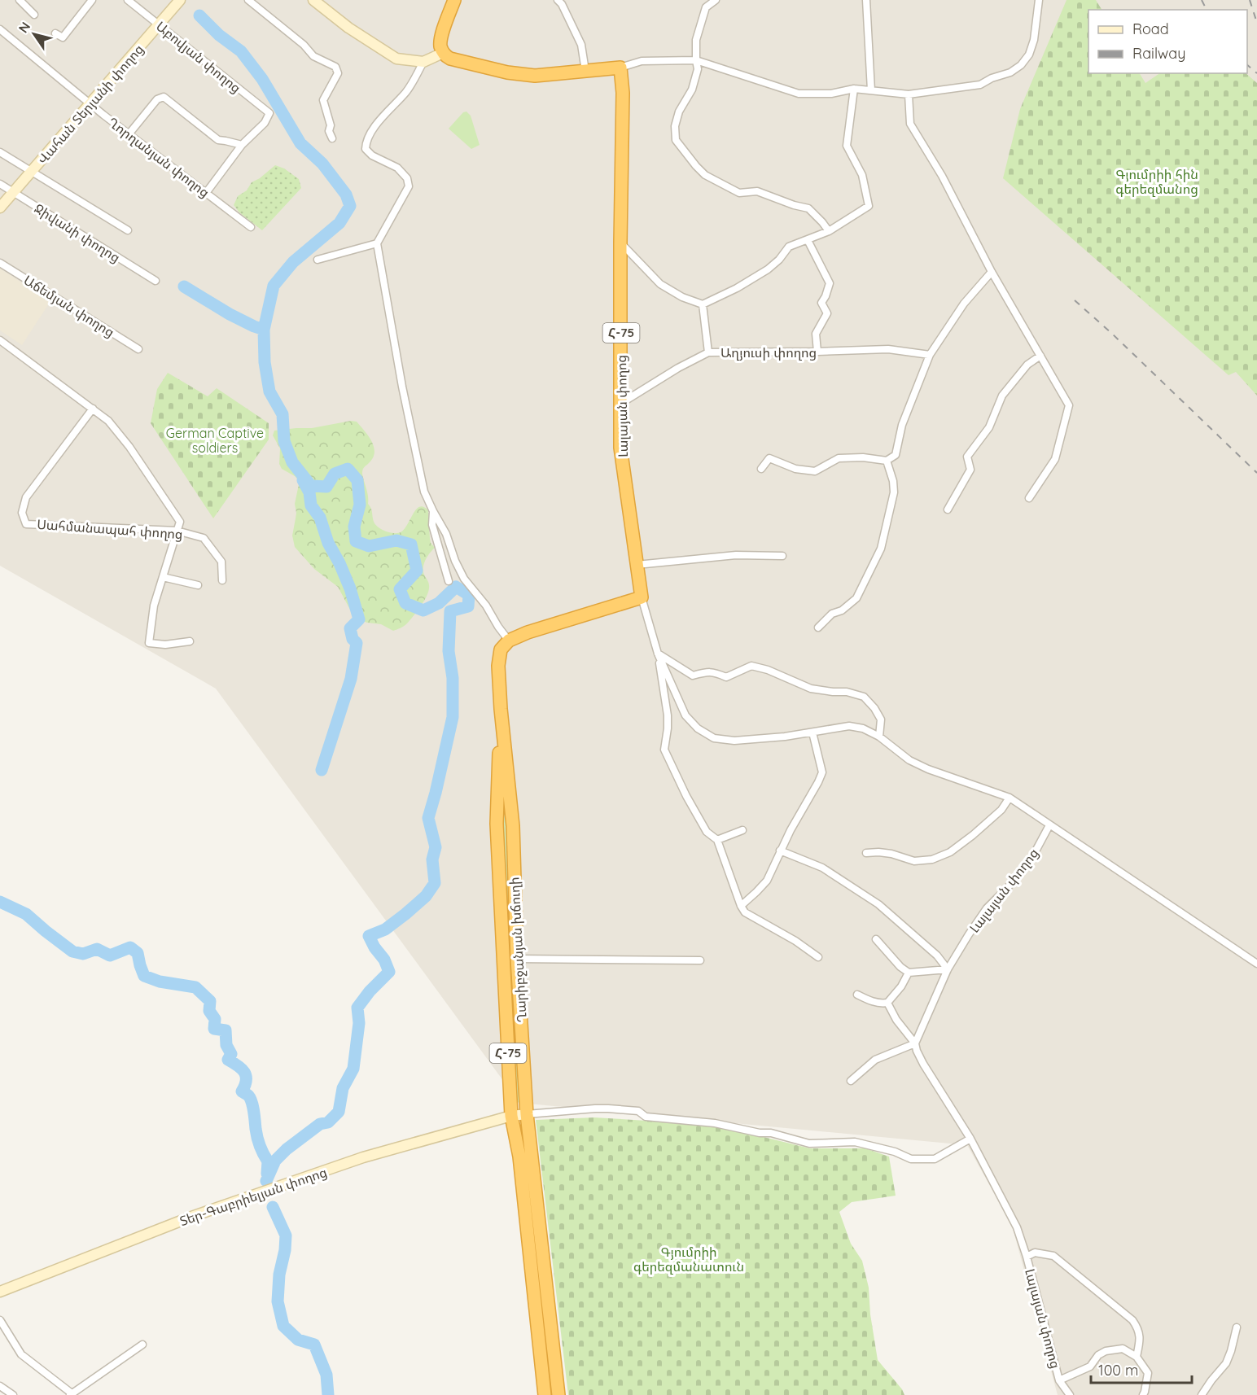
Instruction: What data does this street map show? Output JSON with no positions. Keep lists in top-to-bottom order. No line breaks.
{"streets":{"highway":["Հ-75","Լալայան փողոց","Ղարիբջանյան խճուղի"],"main road":["Վահան Տերյանի փողոց","Տեր-Գաբրիելյան փողոց"],"street":["Աբովյան փողոց","Ղորղանյան փողոց","Ջիվանի փողոց","Աճեմյան փողոց","Աղյուսի փողոց","Սահմանապահ փողոց"]},"crossings":[["Աբովյան փողոց","Վահան Տերյանի փողոց"],["Վահան Տերյանի փողոց","Ղորղանյան փողոց"],["Վահան Տերյանի փողոց","Ջիվանի փողոց"],["Աղյուսի փողոց","Լալայան փողոց"],["Ղարիբջանյան խճուղի","Տեր-Գաբրիելյան փողոց"]],"parks":["Գյումրիի հին գերեզմանոց","German Captive soldiers","Գյումրիի գերեզմանատուն"],"legend":["Road","Railway"],"scale_bar":"100 m","north":"top left"}
